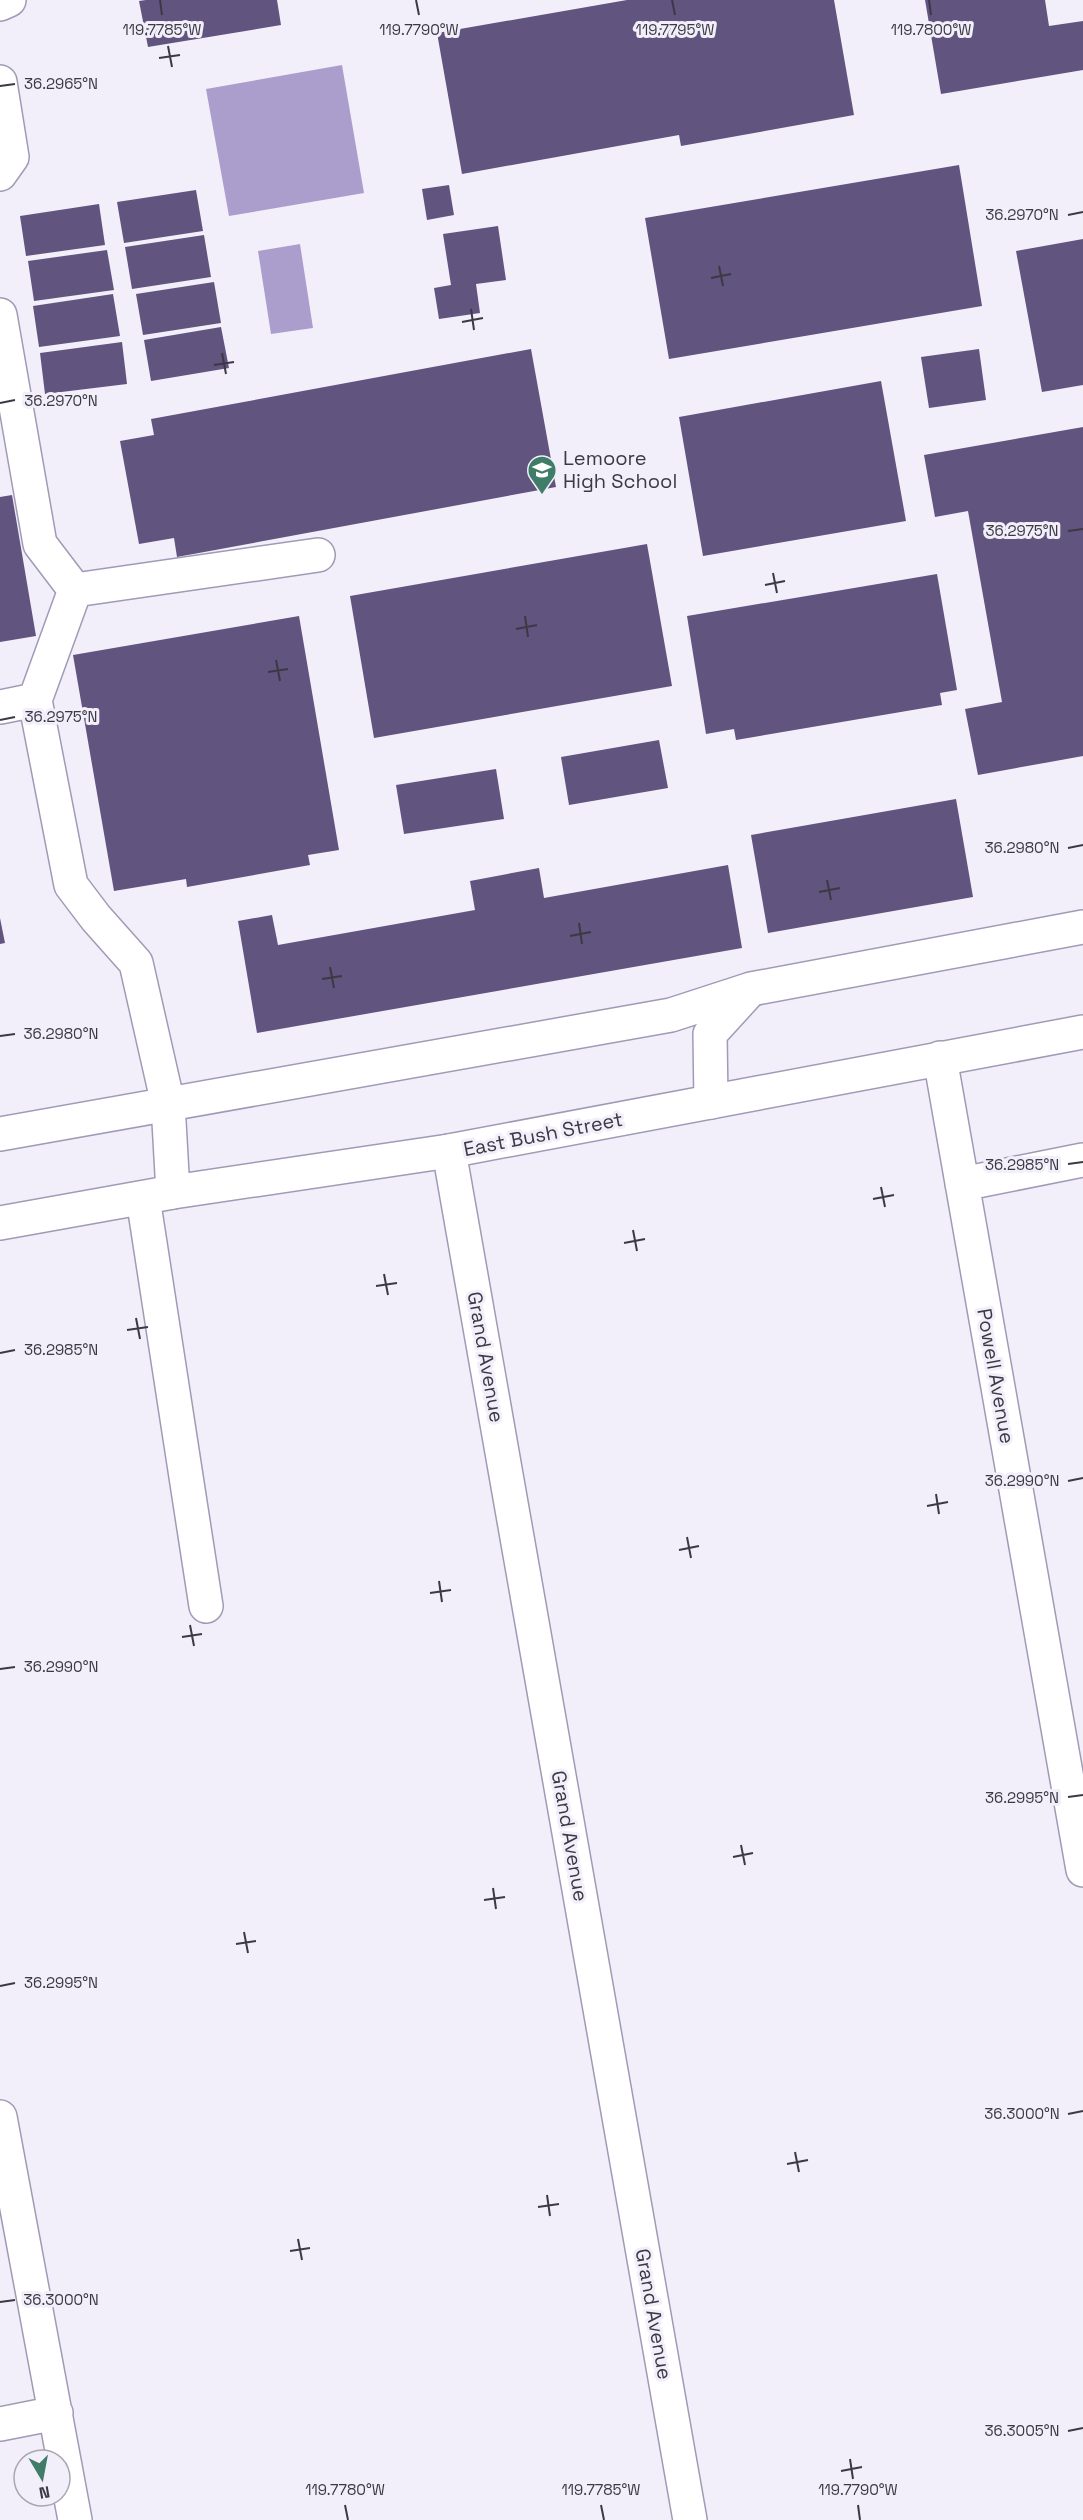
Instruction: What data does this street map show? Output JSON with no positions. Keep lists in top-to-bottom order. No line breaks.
{"streets":{"street":["East Bush Street","Grand Avenue","Powell Avenue"]},"crossings":[["East Bush Street","Grand Avenue"],["East Bush Street","Powell Avenue"]],"places":{"school or university":["Lemoore High School"]},"north":"bottom","coordinates":["119.7785°W","119.7790°W","119.7795°W","119.7800°W","36.2965°N","36.2970°N","36.2975°N","36.2980°N","36.2985°N","36.2990°N","36.2995°N","36.3000°N","36.3005°N","119.7780°W"]}
